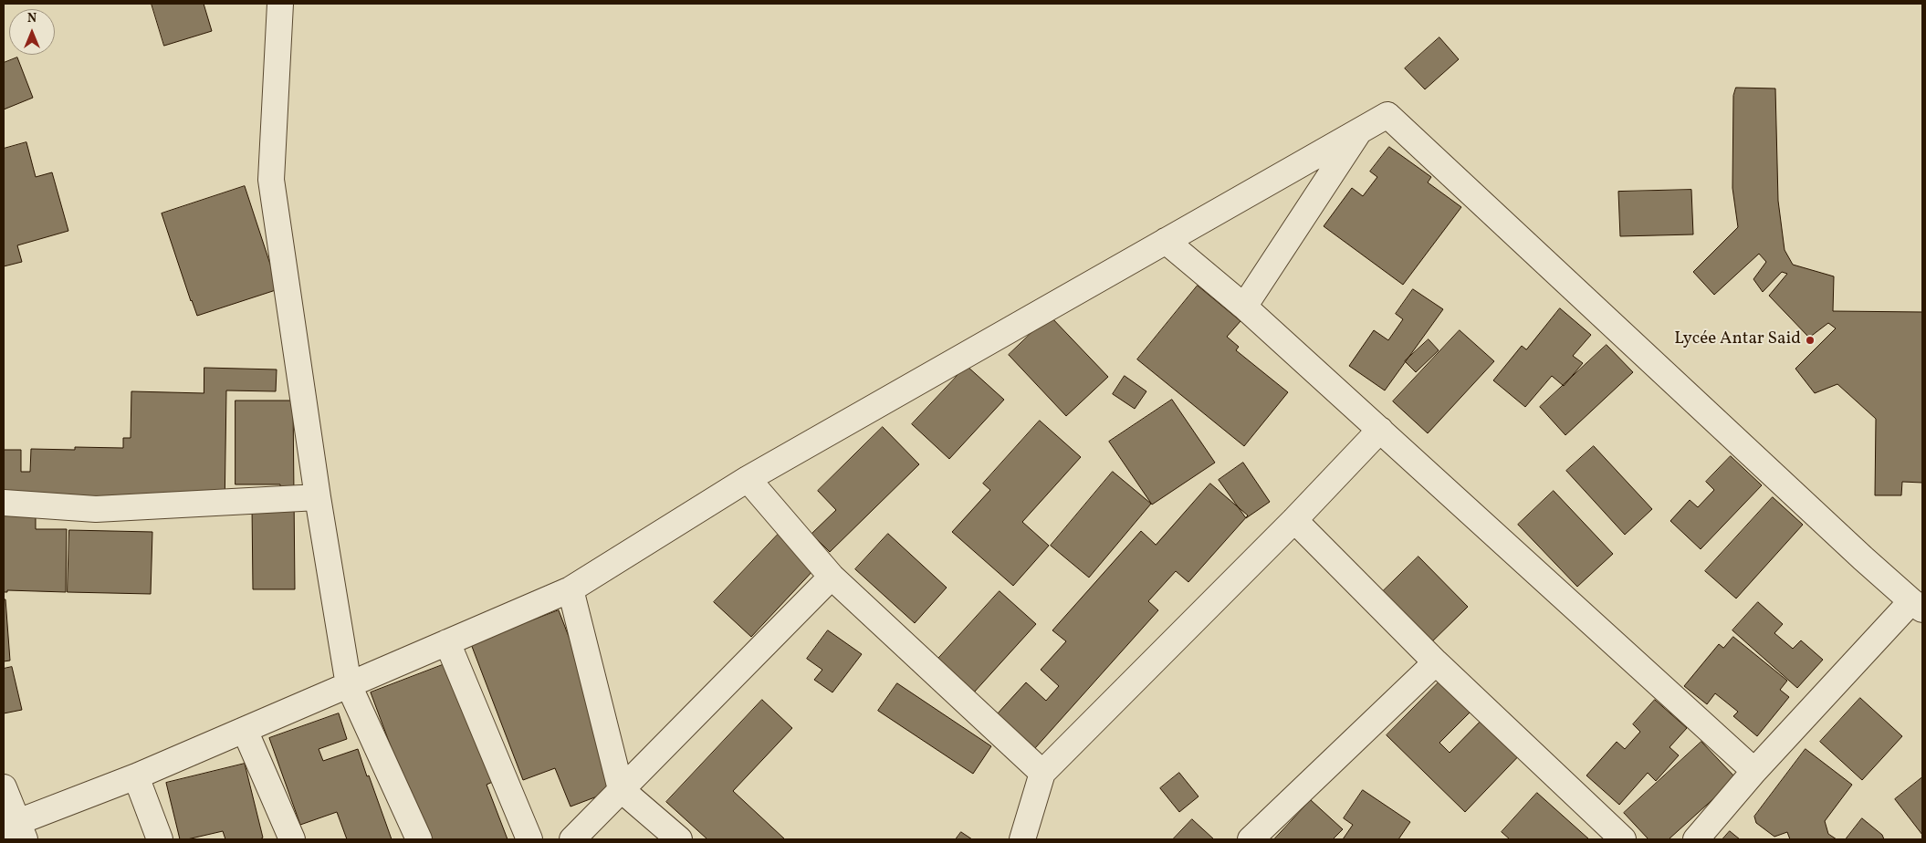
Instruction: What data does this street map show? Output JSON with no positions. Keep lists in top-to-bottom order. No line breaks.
{"places":["Lycée Antar Said"],"north":"top"}
